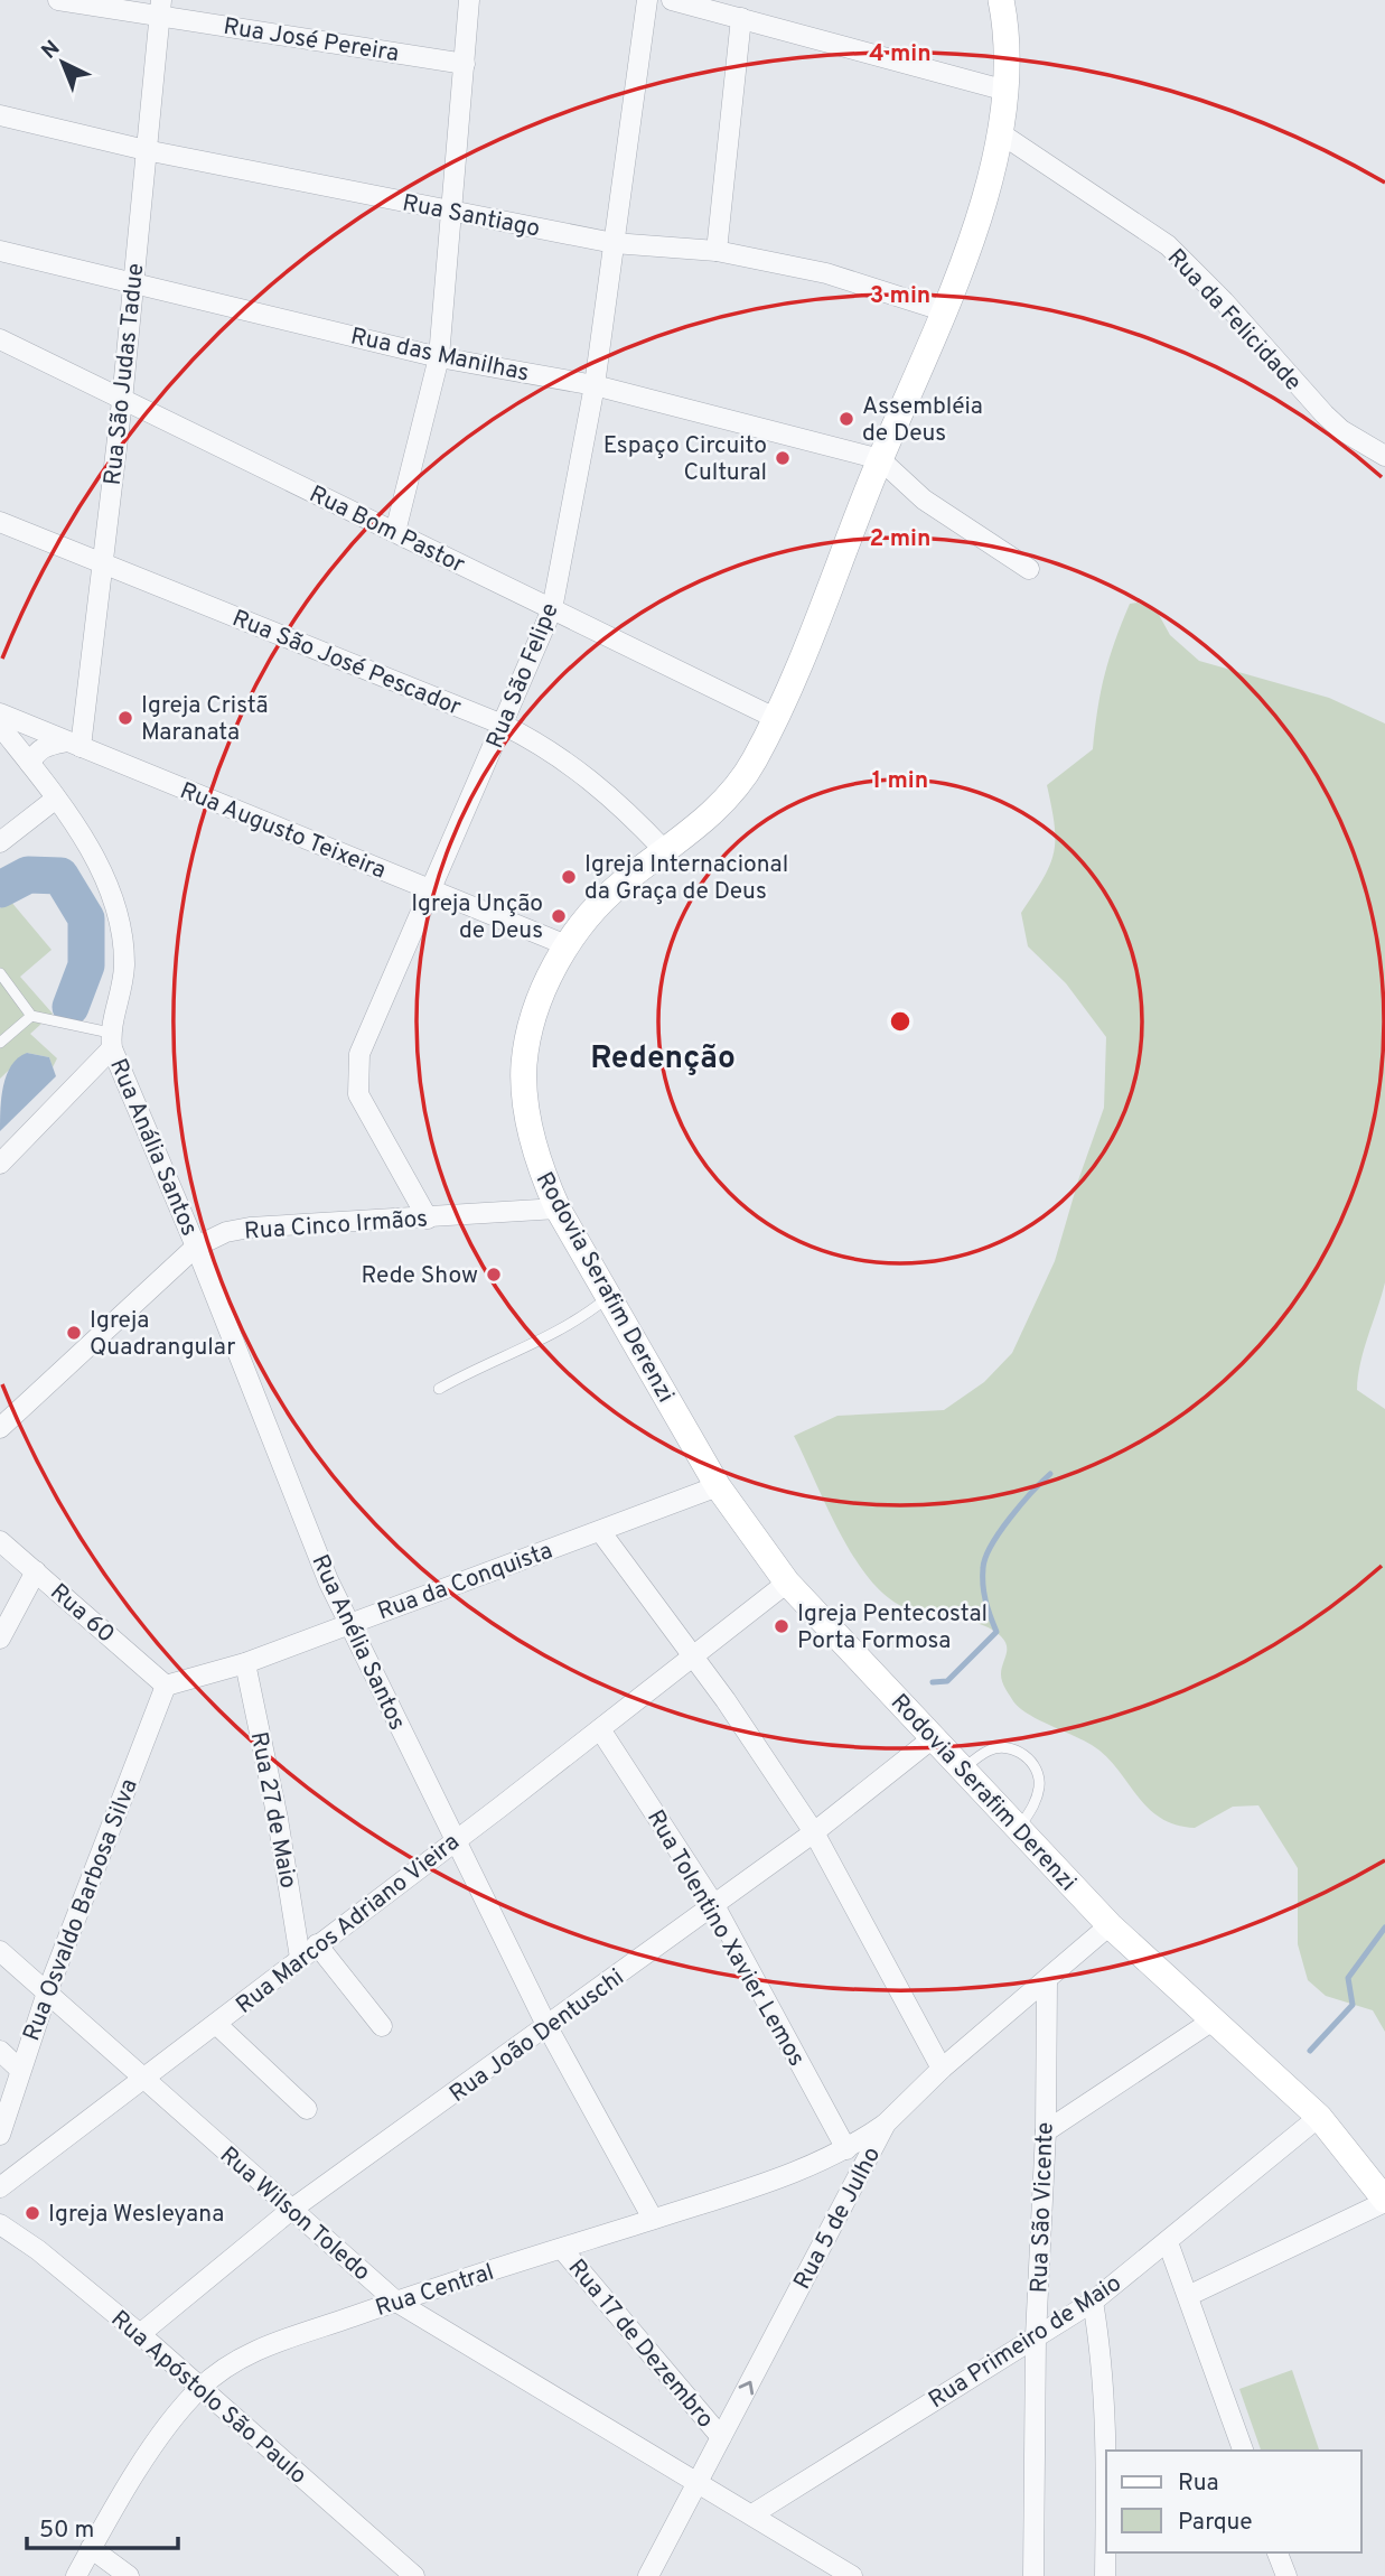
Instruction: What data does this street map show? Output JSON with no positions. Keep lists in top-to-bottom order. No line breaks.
{"streets":{"main road":["Rodovia Serafim Derenzi"],"street":["Rua José Pereira","Rua Santiago","Rua da Felicidade","Rua das Manilhas","Rua São Judas Tadue","Rua Bom Pastor","Rua São José Pescador","Rua São Felipe","Rua Augusto Teixeira","Rua Anália Santos","Rua Cinco Irmãos","Rua da Conquista","Rua 60","Rua Anélia Santos","Rua 27 de Maio","Rua Osvaldo Barbosa Silva","Rua Marcos Adriano Vieira","Rua Tolentino Xavier Lemos","Rua João Dentuschi","Rua São Vicente","Rua Wilson Toledo","Rua 5 de Julho","Rua Central","Rua Primeiro de Maio","Rua 17 de Dezembro","Rua Apóstolo São Paulo"]},"crossings":[["Rua José Pereira","Rua São Judas Tadue"],["Rua Santiago","Rua São Judas Tadue"],["Rua Santiago","Rua São Felipe"],["Rua Santiago","Rodovia Serafim Derenzi"],["Rua da Felicidade","Rodovia Serafim Derenzi"],["Rua das Manilhas","Rua São Judas Tadue"],["Rua das Manilhas","Rua São Felipe"],["Rua das Manilhas","Rodovia Serafim Derenzi"],["Rua São Judas Tadue","Rua Bom Pastor"],["Rua São Judas Tadue","Rua São José Pescador"],["Rua São Judas Tadue","Rua Augusto Teixeira"],["Rua Bom Pastor","Rua São Felipe"],["Rua Bom Pastor","Rodovia Serafim Derenzi"],["Rua São José Pescador","Rua São Felipe"],["Rua São José Pescador","Rodovia Serafim Derenzi"],["Rua São Felipe","Rua Augusto Teixeira"],["Rua São Felipe","Rua Cinco Irmãos"],["Rua Augusto Teixeira","Rodovia Serafim Derenzi"],["Rua Anália Santos","Rua Cinco Irmãos"],["Rua Anália Santos","Rua Anélia Santos"],["Rua Cinco Irmãos","Rodovia Serafim Derenzi"],["Rua Cinco Irmãos","Rua Anélia Santos"],["Rodovia Serafim Derenzi","Rua da Conquista"],["Rodovia Serafim Derenzi","Rua Marcos Adriano Vieira"],["Rodovia Serafim Derenzi","Rua João Dentuschi"],["Rodovia Serafim Derenzi","Rua 5 de Julho"],["Rodovia Serafim Derenzi","Rua Primeiro de Maio"],["Rua da Conquista","Rua 60"],["Rua da Conquista","Rua Anélia Santos"],["Rua da Conquista","Rua 27 de Maio"],["Rua da Conquista","Rua Osvaldo Barbosa Silva"],["Rua 60","Rua Osvaldo Barbosa Silva"],["Rua Anélia Santos","Rua Marcos Adriano Vieira"],["Rua Anélia Santos","Rua João Dentuschi"],["Rua 27 de Maio","Rua Marcos Adriano Vieira"],["Rua Osvaldo Barbosa Silva","Rua Wilson Toledo"],["Rua Marcos Adriano Vieira","Rua Tolentino Xavier Lemos"],["Rua Marcos Adriano Vieira","Rua Wilson Toledo"],["Rua Tolentino Xavier Lemos","Rua João Dentuschi"],["Rua Tolentino Xavier Lemos","Rua Central"],["Rua João Dentuschi","Rua Wilson Toledo"],["Rua João Dentuschi","Rua Apóstolo São Paulo"],["Rua São Vicente","Rua 5 de Julho"],["Rua São Vicente","Rua Primeiro de Maio"],["Rua Wilson Toledo","Rua 5 de Julho"],["Rua Wilson Toledo","Rua Central"],["Rua Wilson Toledo","Rua Primeiro de Maio"],["Rua 5 de Julho","Rua Central"],["Rua 5 de Julho","Rua 17 de Dezembro"],["Rua Central","Rua 17 de Dezembro"],["Rua Central","Rua Apóstolo São Paulo"]],"one_way":["Rua 5 de Julho"],"districts":["Redenção"],"places":["Assembléia de Deus","Espaço Circuito Cultural","Igreja Cristã Maranata","Igreja Internacional da Graça de Deus","Igreja Unção de Deus","Rede Show","Igreja Quadrangular","Igreja Pentecostal Porta Formosa","Igreja Wesleyana"],"legend":["Rua","Parque"],"scale_bar":"50 m","north":"top left","rings":["4 min","3 min","2 min","1 min"]}
